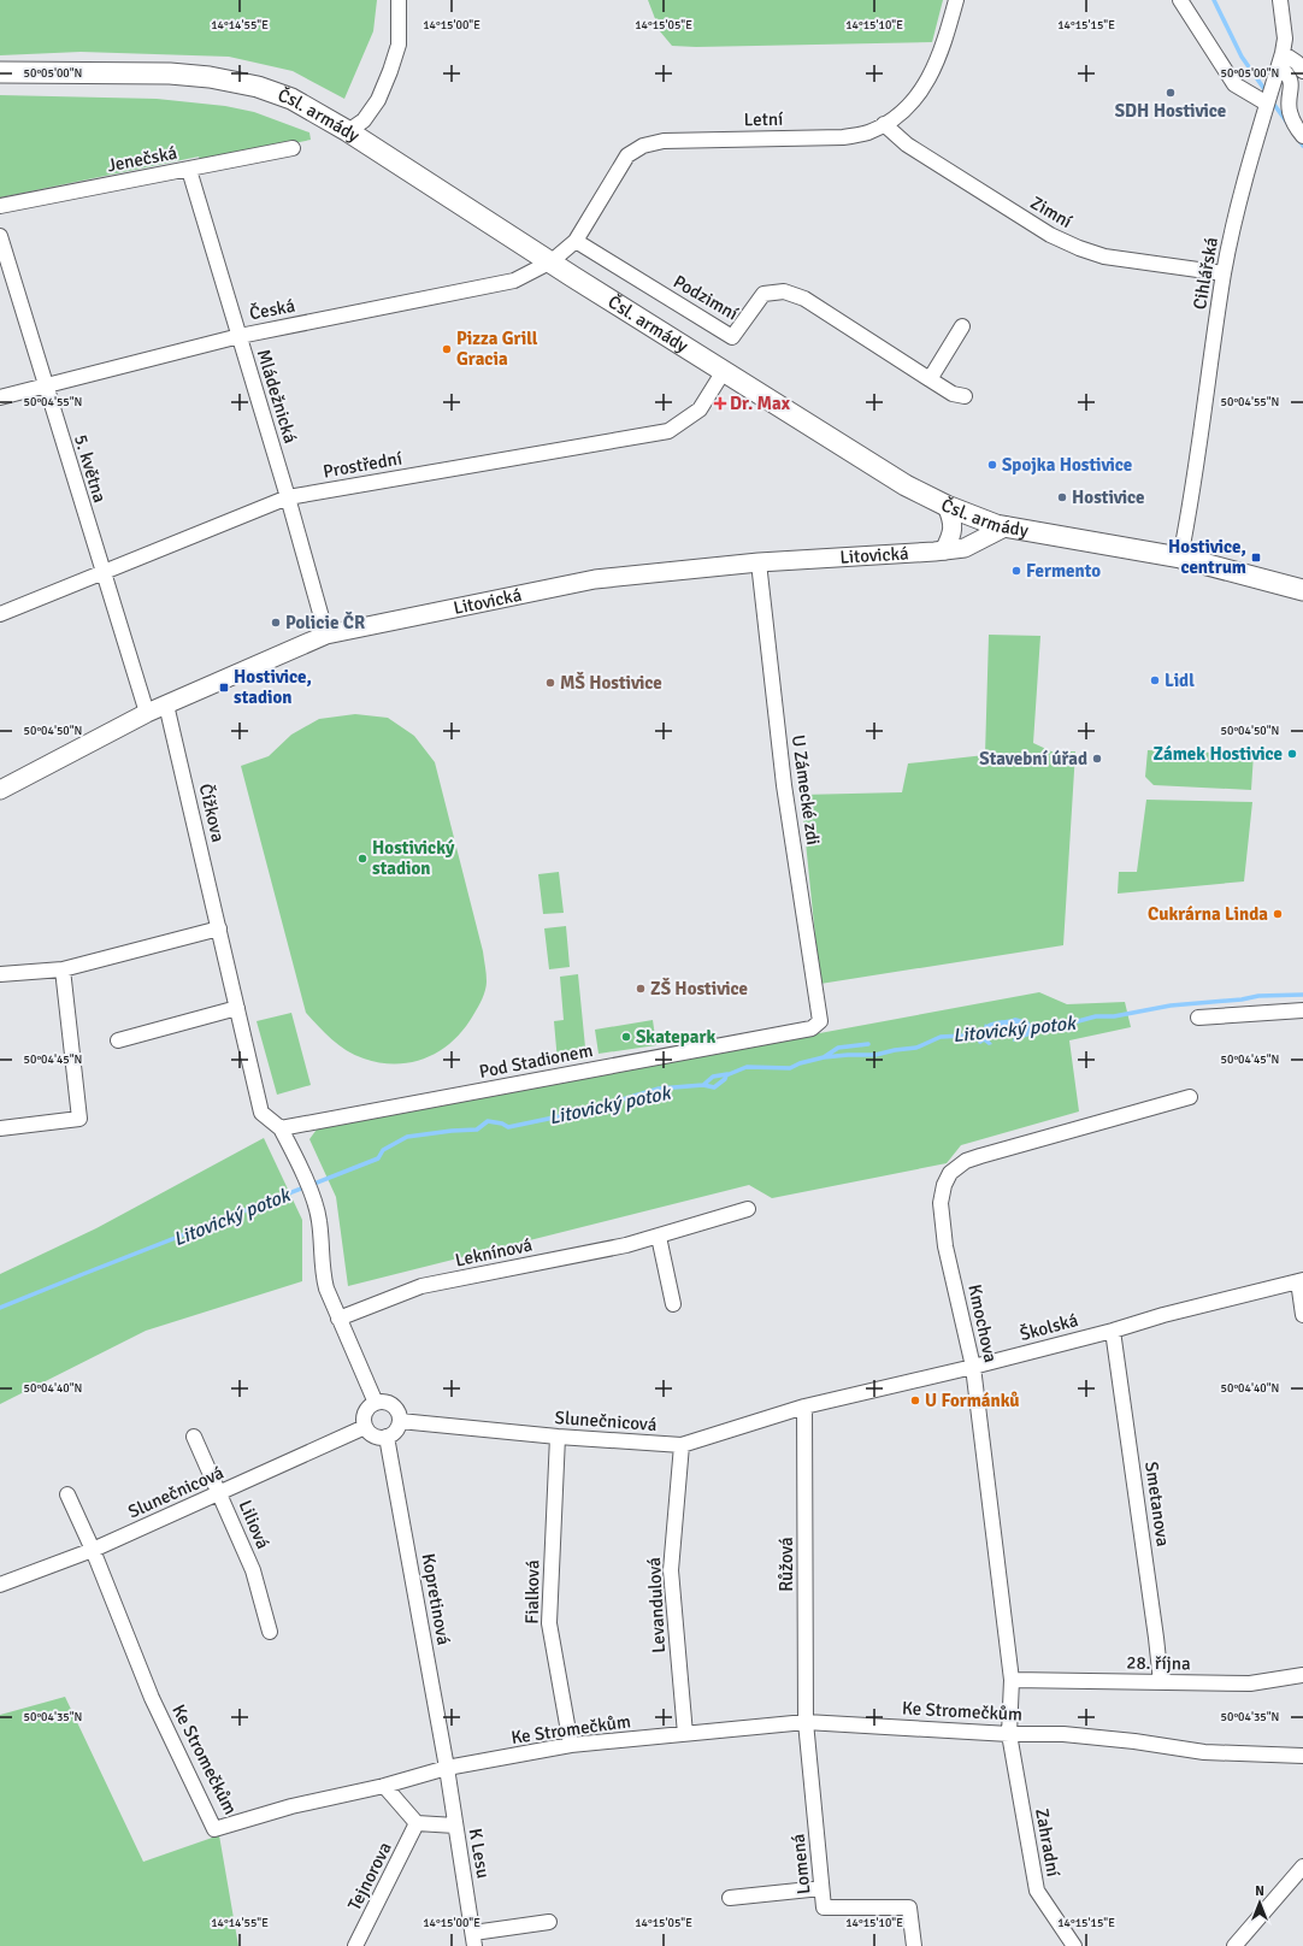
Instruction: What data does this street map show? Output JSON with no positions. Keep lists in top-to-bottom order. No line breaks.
{"streets":{"main road":["Čsl. armády"],"street":["Letní","Jenečská","Zimní","Cihlářská","Podzimní","Česká","Mládežnická","Prostřední","5. května","Litovická","U Zámecké zdi","Čížkova","Pod Stadionem","Leknínová","Kmochova","Školská","Slunečnicová","Smetanova","Liliová","Růžová","Fialková","Kopretinová","Levandulová","28. října","Ke Stromečkům","Zahradní","K Lesu","Lomená","Tejnorova"]},"crossings":[["Čsl. armády","Letní"],["Čsl. armády","Cihlářská"],["Čsl. armády","Česká"],["Čsl. armády","Prostřední"],["Čsl. armády","Litovická"],["Letní","Zimní"],["Letní","Podzimní"],["Letní","Česká"],["Jenečská","Mládežnická"],["Zimní","Cihlářská"],["Česká","Mládežnická"],["Česká","5. května"],["Mládežnická","Prostřední"],["Mládežnická","Litovická"],["Prostřední","5. května"],["5. května","Litovická"],["Litovická","U Zámecké zdi"],["Litovická","Čížkova"],["U Zámecké zdi","Pod Stadionem"],["Čížkova","Pod Stadionem"],["Kmochova","Školská"],["Kmochova","28. října"],["Kmochova","Ke Stromečkům"],["Kmochova","Zahradní"],["Školská","Slunečnicová"],["Školská","Smetanova"],["Školská","Růžová"],["Slunečnicová","Liliová"],["Slunečnicová","Růžová"],["Slunečnicová","Fialková"],["Slunečnicová","Kopretinová"],["Slunečnicová","Levandulová"],["Slunečnicová","Ke Stromečkům"],["Smetanova","28. října"],["Růžová","Ke Stromečkům"],["Růžová","Lomená"],["Fialková","Ke Stromečkům"],["Kopretinová","Ke Stromečkům"],["Kopretinová","K Lesu"],["Levandulová","Ke Stromečkům"],["Ke Stromečkům","Zahradní"],["Ke Stromečkům","K Lesu"],["Ke Stromečkům","Lomená"]],"water":["Litovický potok"],"places":{"other":["SDH Hostivice","Pizza Grill Gracia","Spojka Hostivice","Hostivice","Fermento","Policie ČR","Lidl","MŠ Hostivice","Zámek Hostivice","Stavební úřad","Hostivický stadion","Cukrárna Linda","ZŠ Hostivice","Skatepark","U Formánků"],"health":["Dr. Max"],"transit":["Hostivice, centrum","Hostivice, stadion"]},"north":"top","coordinates":["14°14'55\"E","14°15'00\"E","14°15'05\"E","14°15'10\"E","14°15'15\"E","50°05'00\"N","50°04'55\"N","50°04'50\"N","50°04'45\"N","50°04'40\"N","50°04'35\"N"]}
